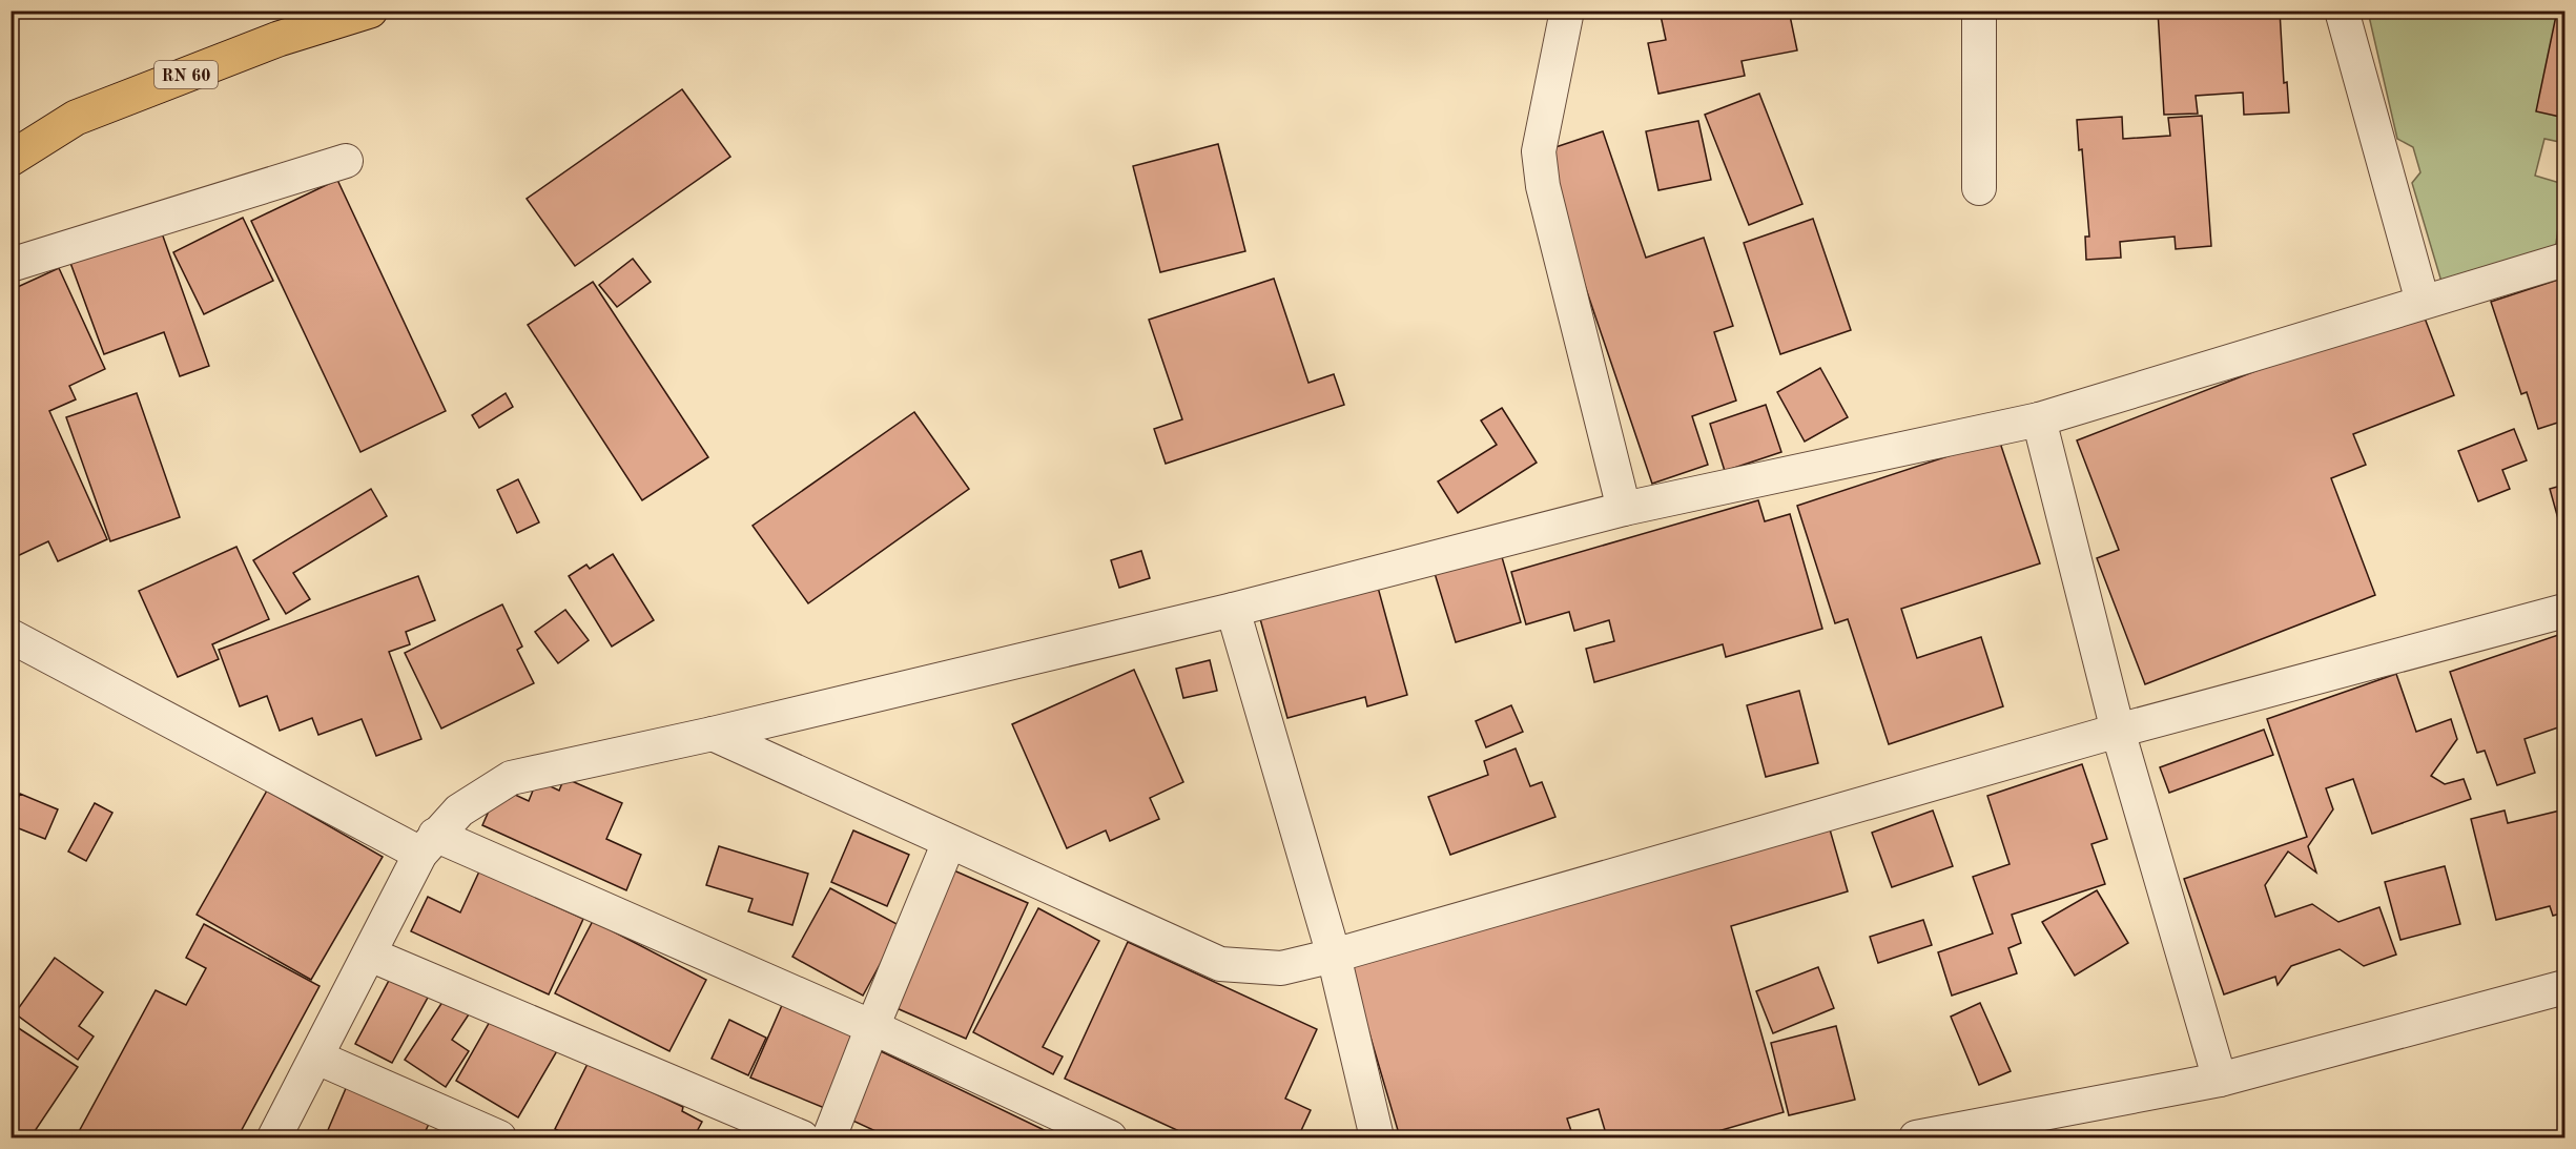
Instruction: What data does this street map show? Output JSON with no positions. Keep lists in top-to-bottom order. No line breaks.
{"streets":{"main road":["RN 60"]}}
